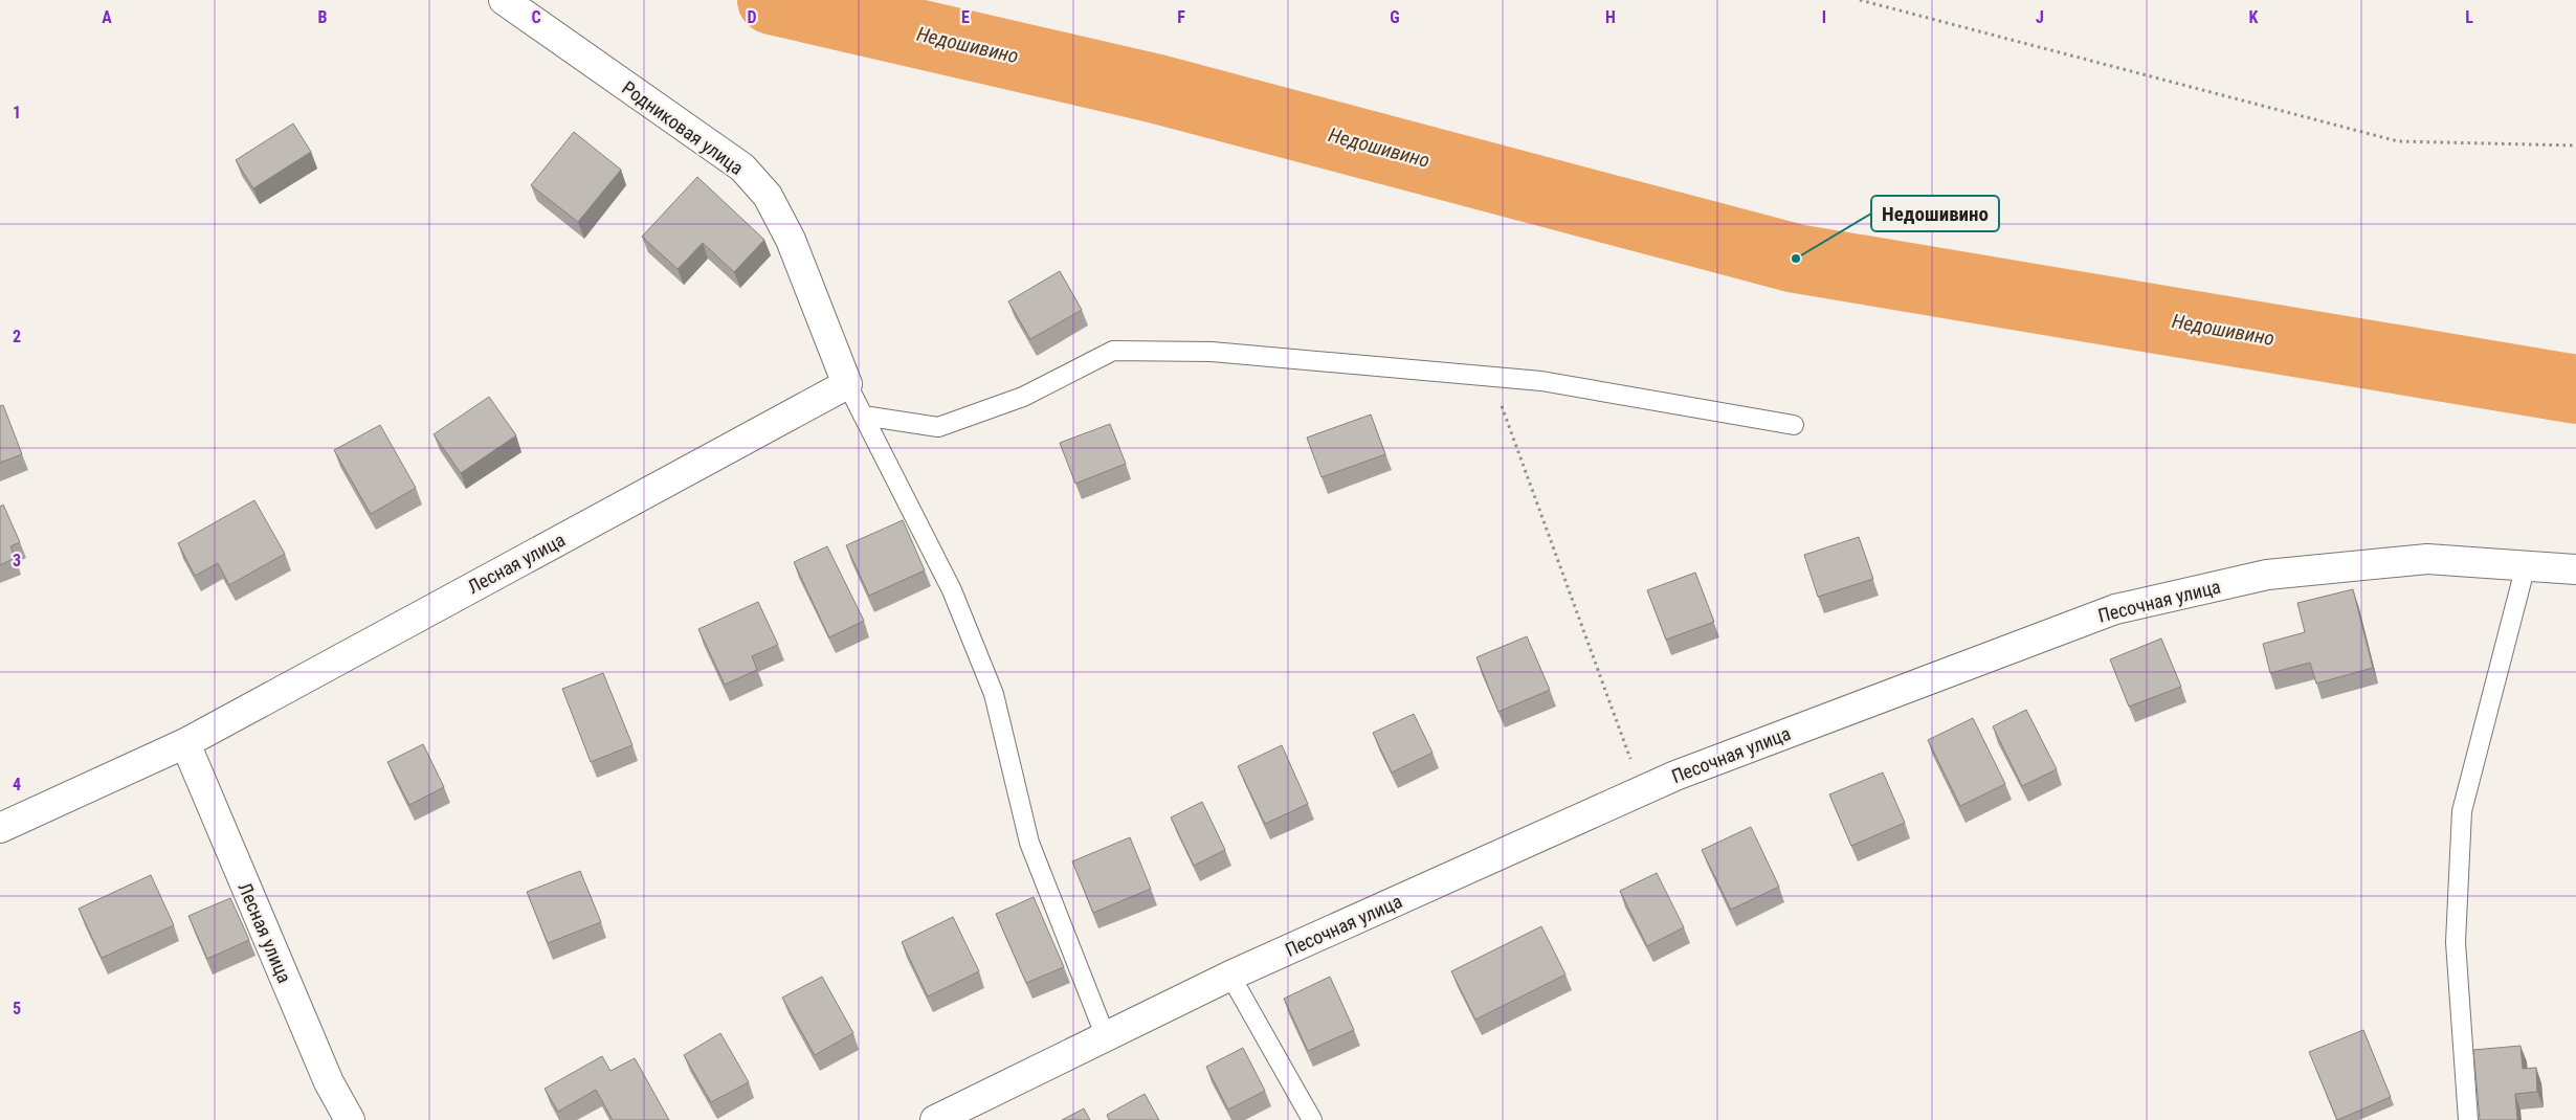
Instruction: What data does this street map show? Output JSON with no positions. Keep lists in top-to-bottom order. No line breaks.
{"streets":{"street":["Родниковая улица","Лесная улица","Песочная улица"]},"crossings":[["Родниковая улица","Лесная улица"]],"water":["Недошивино"],"places":["Недошивино"],"grid":{"columns":["A","B","C","D","E","F","G","H","I","J","K","L"],"rows":["1","2","3","4","5"]}}
